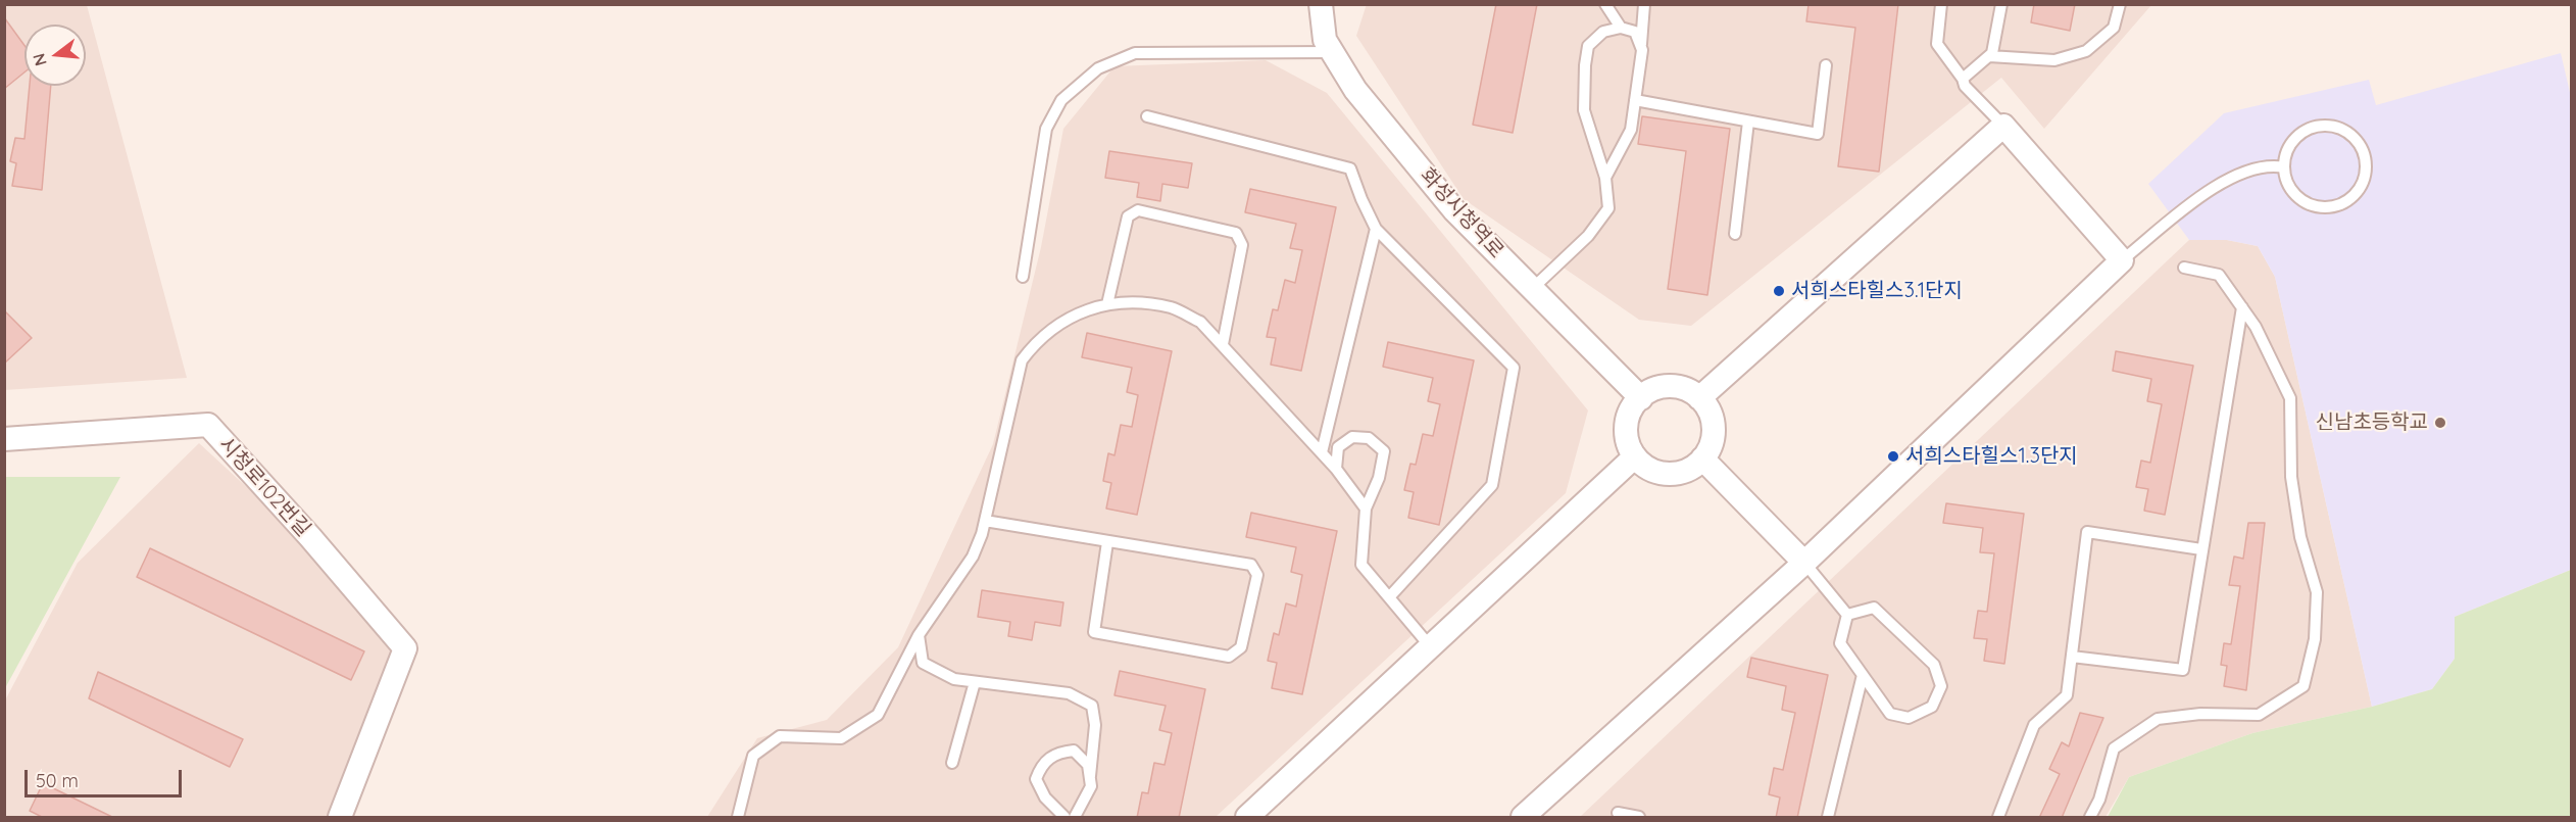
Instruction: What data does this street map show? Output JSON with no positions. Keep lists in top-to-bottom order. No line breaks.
{"streets":{"street":["화성시청역로","시청로102번길"]},"places":["서희스타힐스3.1단지","신남초등학교","서희스타힐스1.3단지"],"scale_bar":"50 m","north":"left"}
